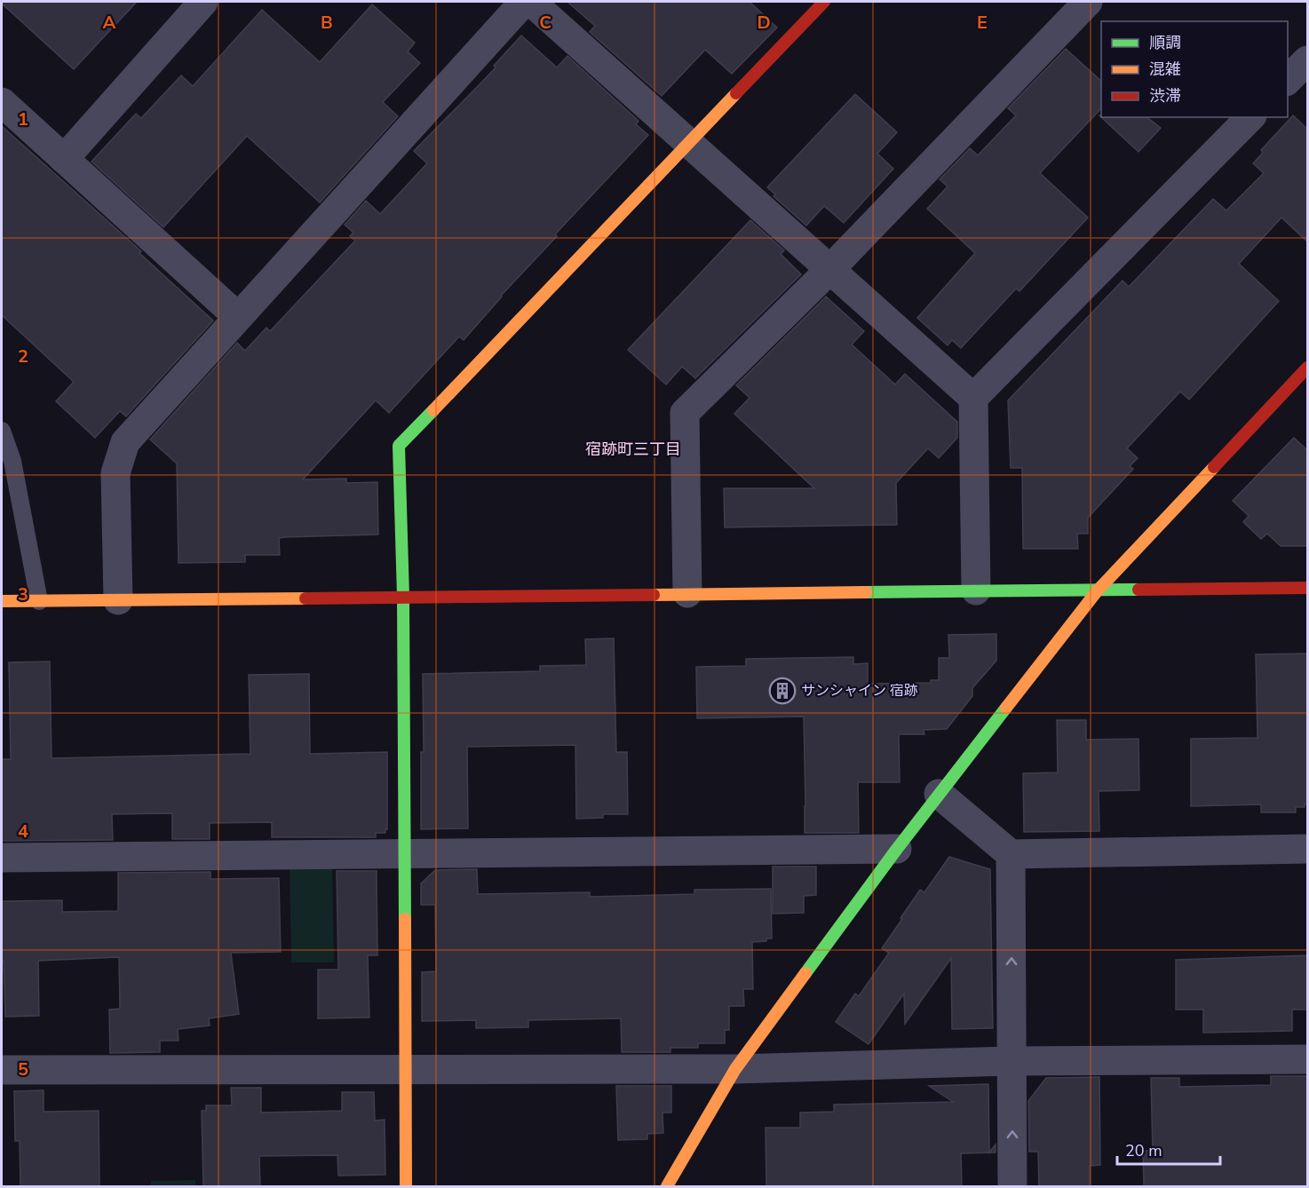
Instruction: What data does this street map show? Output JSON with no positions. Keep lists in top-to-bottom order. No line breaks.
{"districts":["宿跡町三丁目"],"places":{"building":["サンシャイン 宿跡"]},"legend":["順調","混雑","渋滞"],"scale_bar":"20 m","grid":{"columns":["A","B","C","D","E"],"rows":["1","2","3","4","5"]}}
